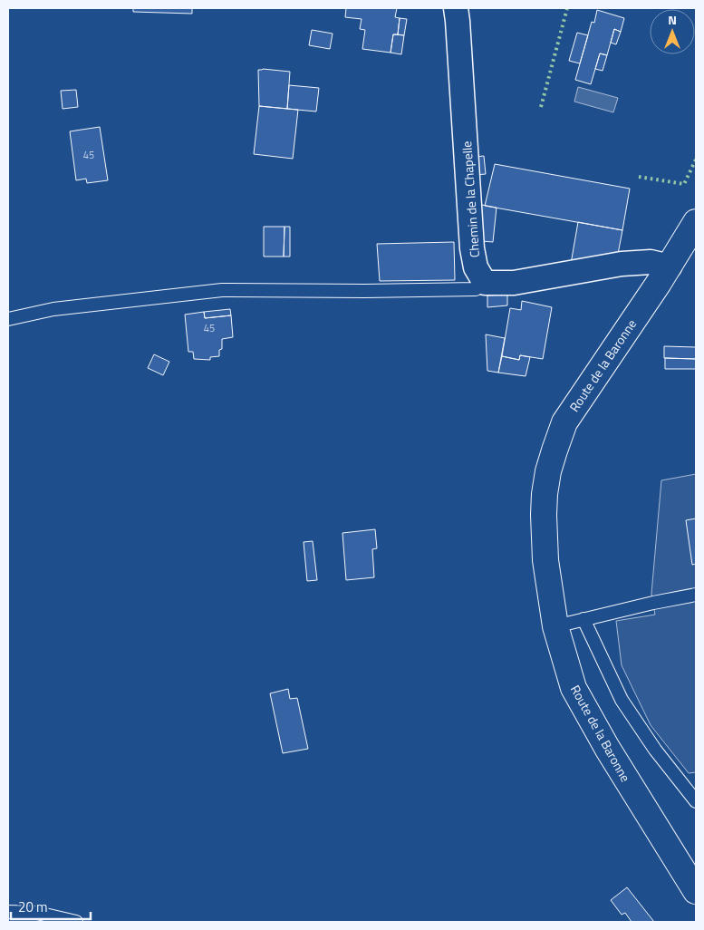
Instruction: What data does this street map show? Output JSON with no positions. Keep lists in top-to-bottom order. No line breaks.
{"streets":{"main road":["Route de la Baronne"],"street":["Chemin de la Chapelle"]},"house_numbers":["45","45"],"scale_bar":"20 m","north":"top"}
